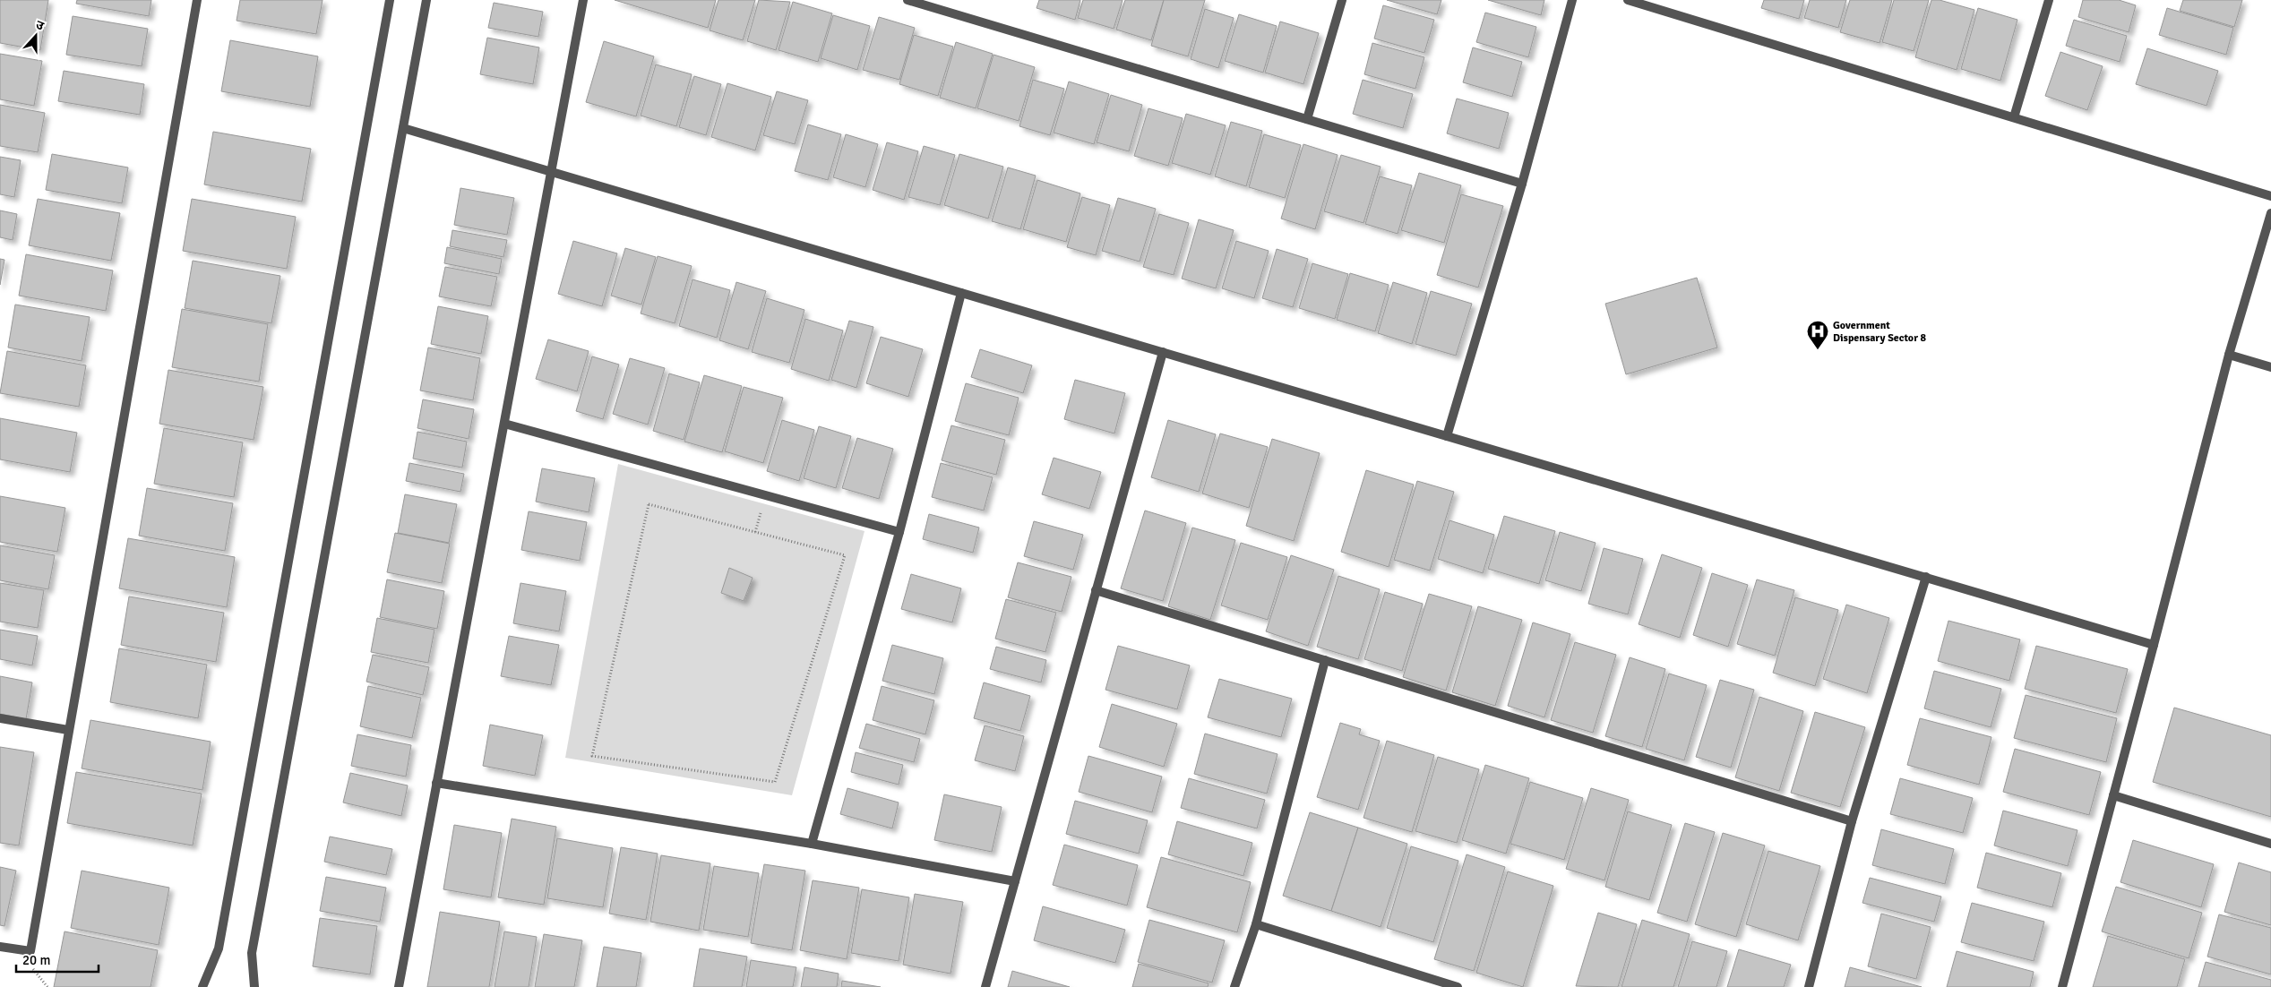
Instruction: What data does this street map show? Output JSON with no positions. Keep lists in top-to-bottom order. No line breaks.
{"places":{"hospital":["Government Dispensary Sector 8"]},"scale_bar":"20 m","north":"top"}
